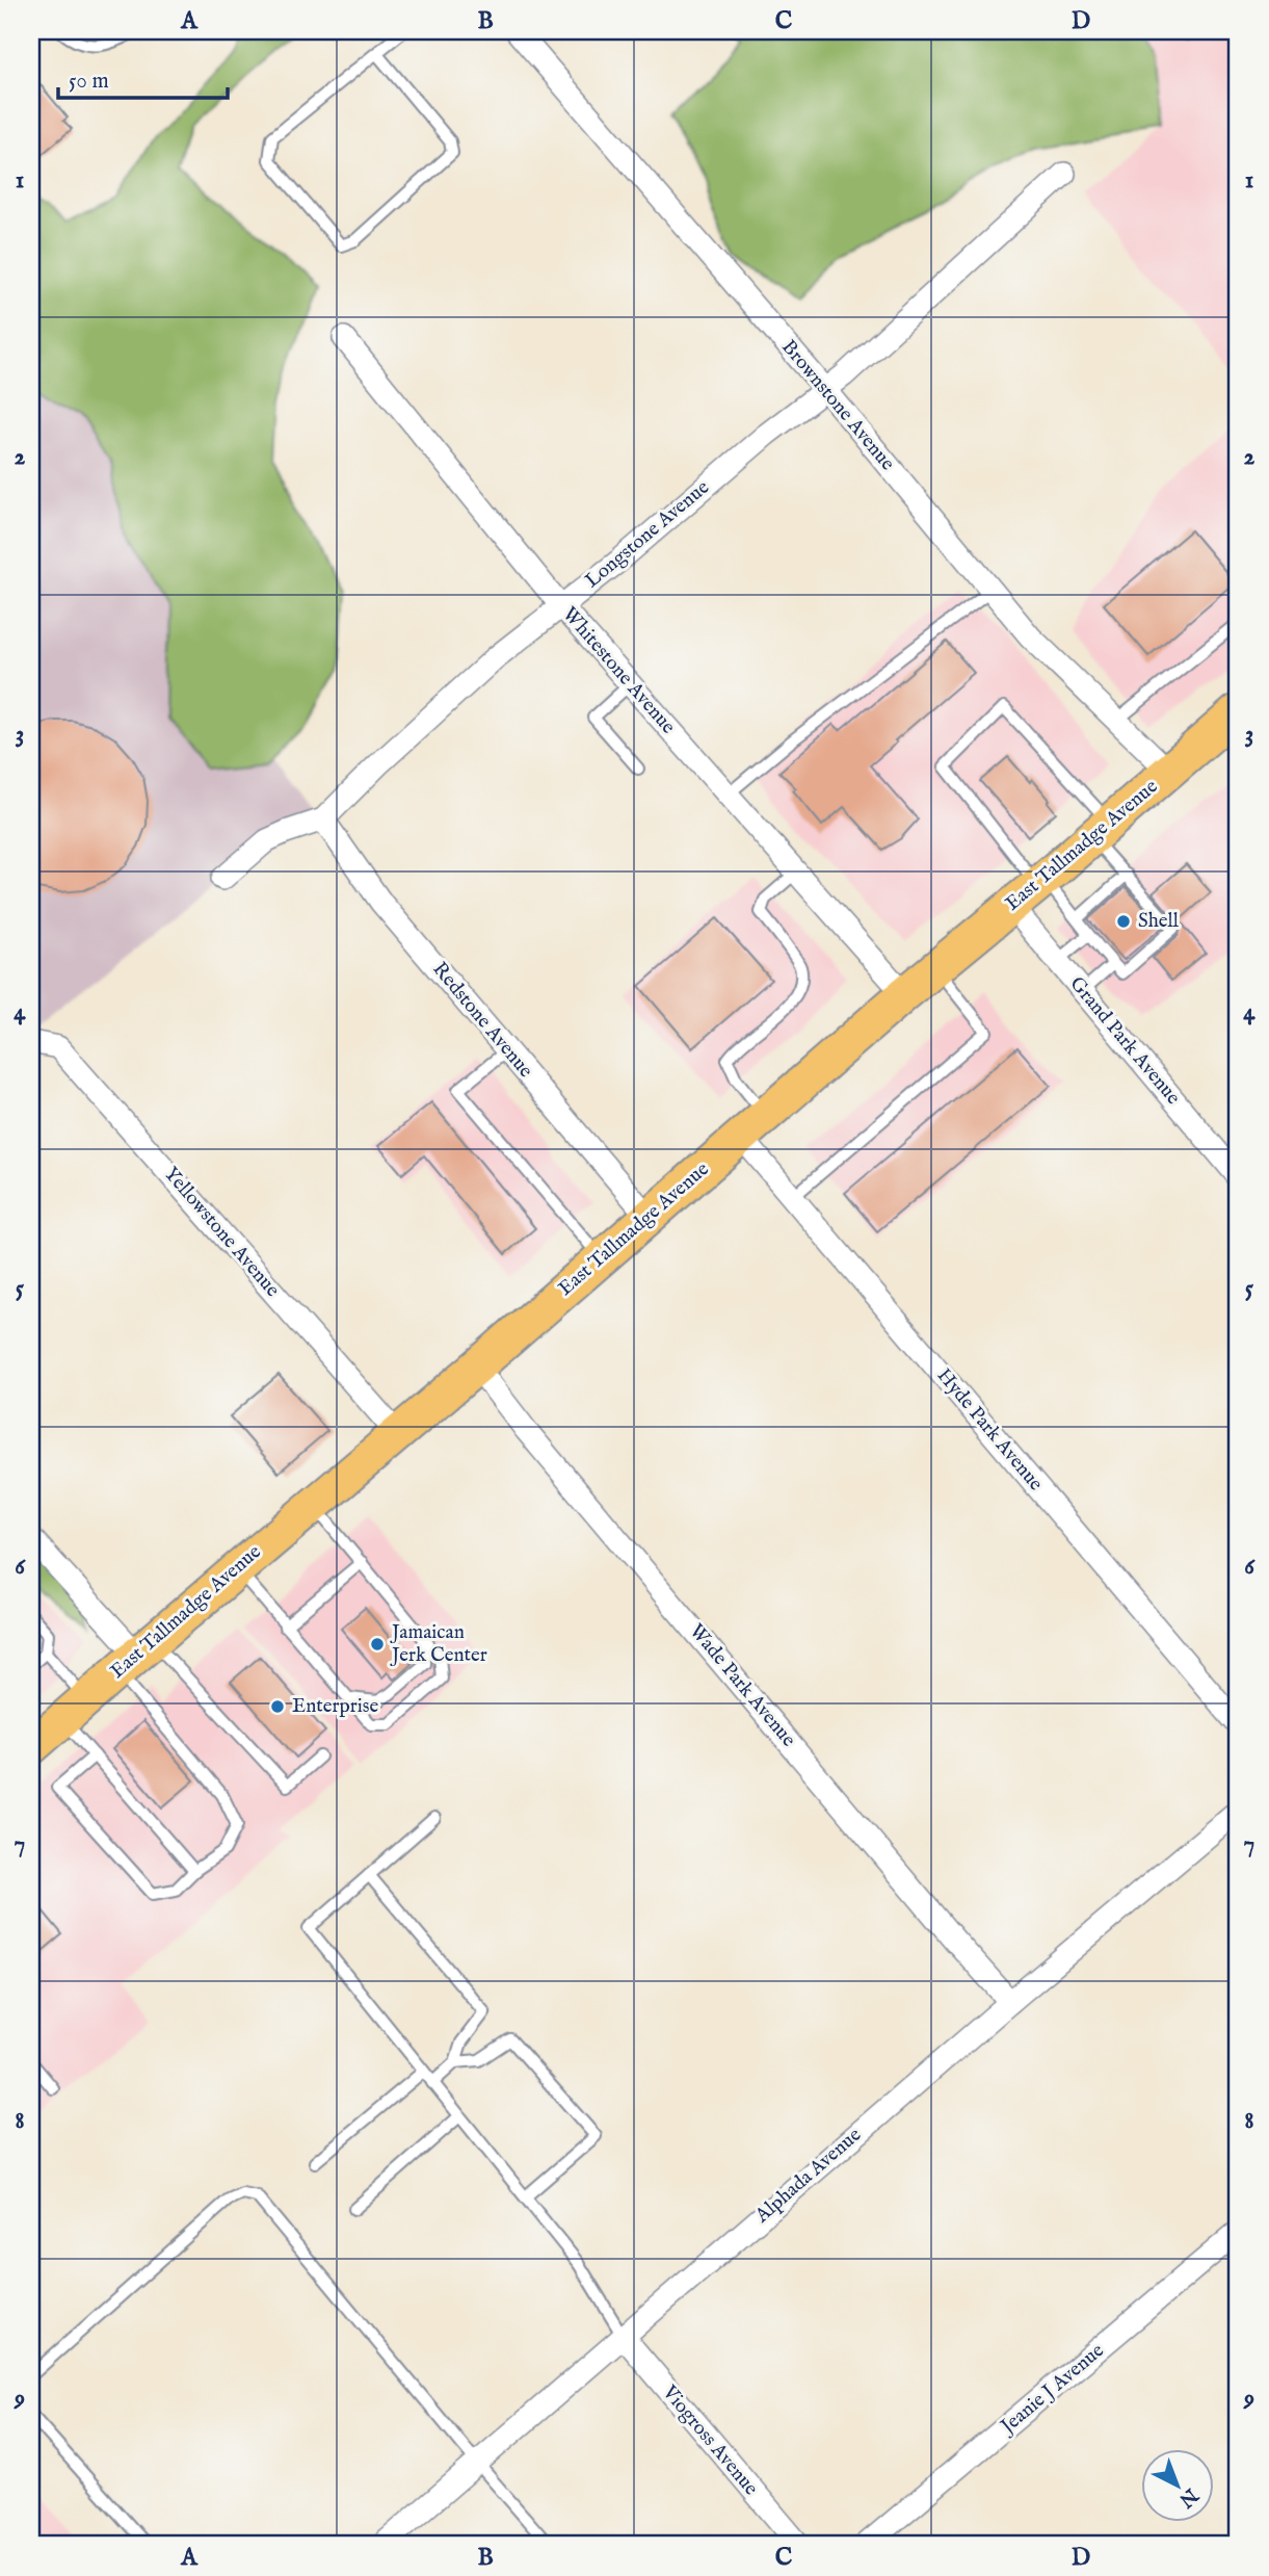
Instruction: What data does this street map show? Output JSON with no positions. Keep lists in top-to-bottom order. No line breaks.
{"streets":{"main road":["East Tallmadge Avenue"],"street":["Brownstone Avenue","Longstone Avenue","Whitestone Avenue","Redstone Avenue","Grand Park Avenue","Yellowstone Avenue","Hyde Park Avenue","Wade Park Avenue","Alphada Avenue","Jeanie J Avenue","Viogross Avenue"]},"crossings":[["Brownstone Avenue","Longstone Avenue"],["Brownstone Avenue","East Tallmadge Avenue"],["Longstone Avenue","Whitestone Avenue"],["Longstone Avenue","Redstone Avenue"],["Whitestone Avenue","East Tallmadge Avenue"],["East Tallmadge Avenue","Redstone Avenue"],["East Tallmadge Avenue","Grand Park Avenue"],["East Tallmadge Avenue","Yellowstone Avenue"],["East Tallmadge Avenue","Hyde Park Avenue"],["East Tallmadge Avenue","Wade Park Avenue"],["Wade Park Avenue","Alphada Avenue"],["Alphada Avenue","Viogross Avenue"]],"places":["Shell","Jamaican Jerk Center","Enterprise"],"scale_bar":"50 m","north":"bottom right","grid":{"columns":["A","B","C","D"],"rows":["1","2","3","4","5","6","7","8","9"]}}
